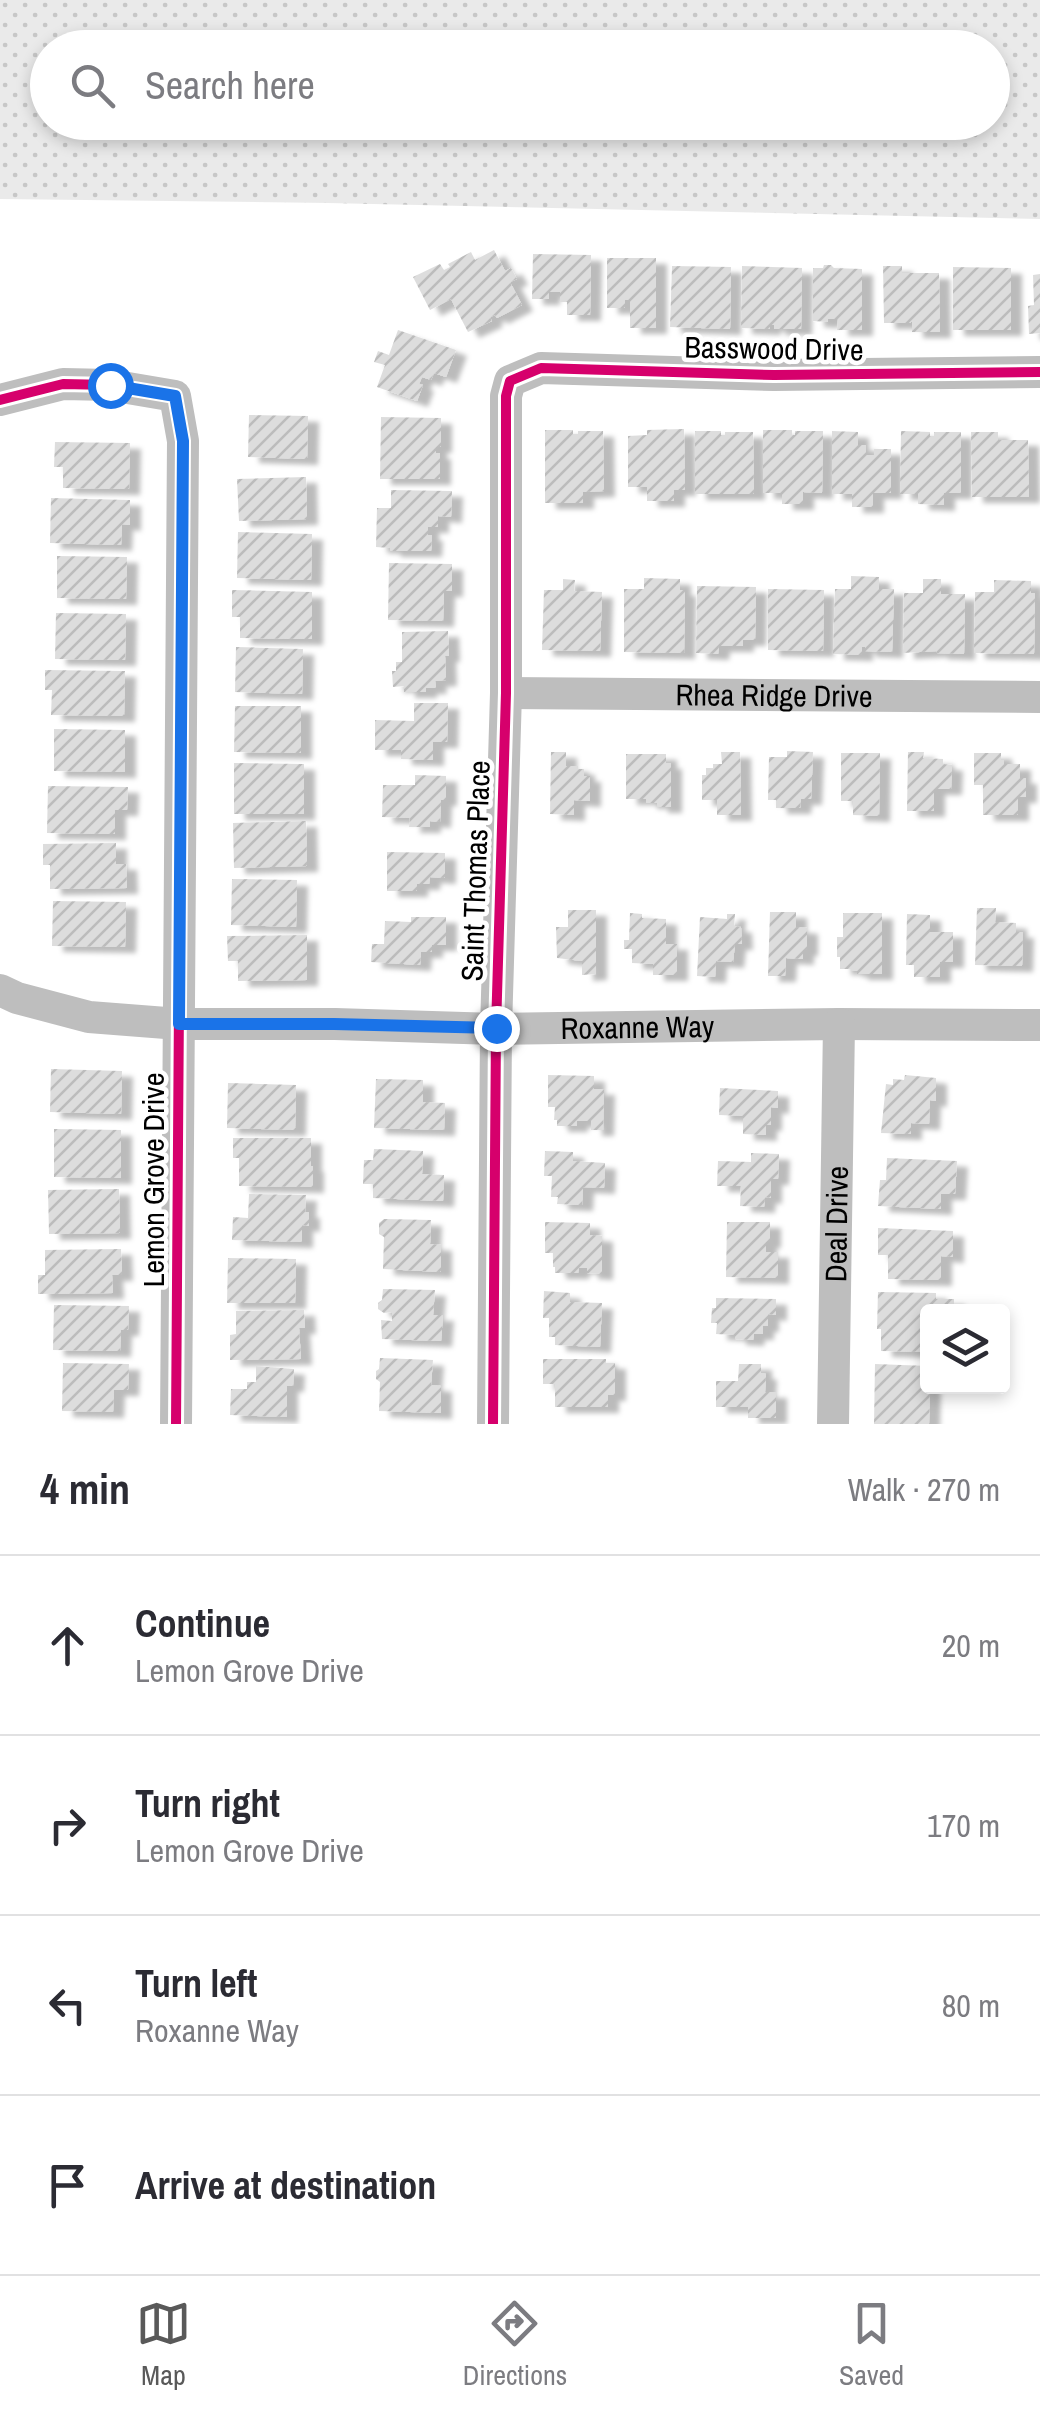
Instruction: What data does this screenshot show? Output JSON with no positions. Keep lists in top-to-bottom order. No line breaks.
{"streets":{"street":["Basswood Drive","Rhea Ridge Drive","Saint Thomas Place","Roxanne Way","Lemon Grove Drive","Deal Drive"]},"crossings":[["Basswood Drive","Saint Thomas Place"],["Rhea Ridge Drive","Saint Thomas Place"],["Saint Thomas Place","Roxanne Way"],["Roxanne Way","Lemon Grove Drive"],["Roxanne Way","Deal Drive"]],"page":{"search":"Search here","heading":["4 min","Walk · 270 m"],"list":[["Continue","Lemon Grove Drive","20 m"],["Turn right","Lemon Grove Drive","170 m"],["Turn left","Roxanne Way","80 m"],"Arrive at destination"],"nav":["Map","Directions","Saved"]}}
